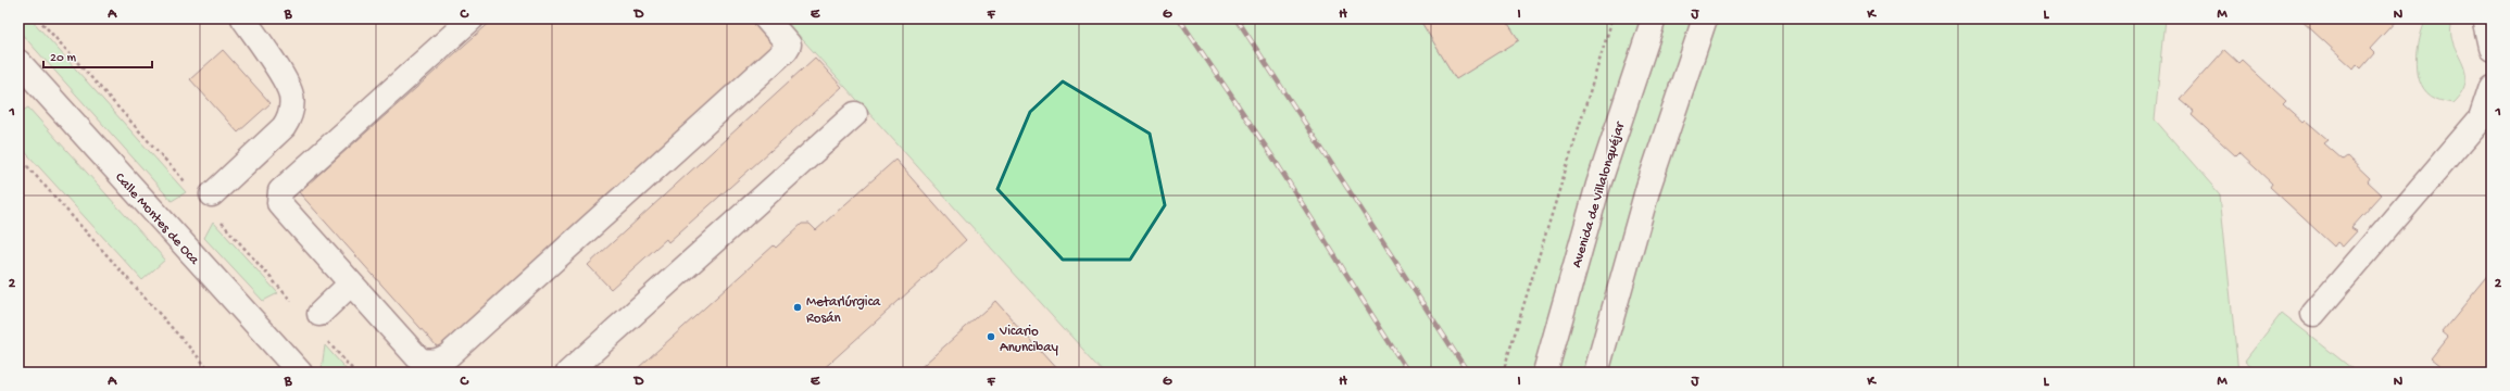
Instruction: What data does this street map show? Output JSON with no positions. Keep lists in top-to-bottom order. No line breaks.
{"streets":{"street":["Avenida de Villalonquéjar","Calle Montes de Oca"]},"places":["Metarlúrgica Rosán","Vicario Anuncibay"],"scale_bar":"20 m","grid":{"columns":["A","B","C","D","E","F","G","H","I","J","K","L","M","N"],"rows":["1","2"]}}
